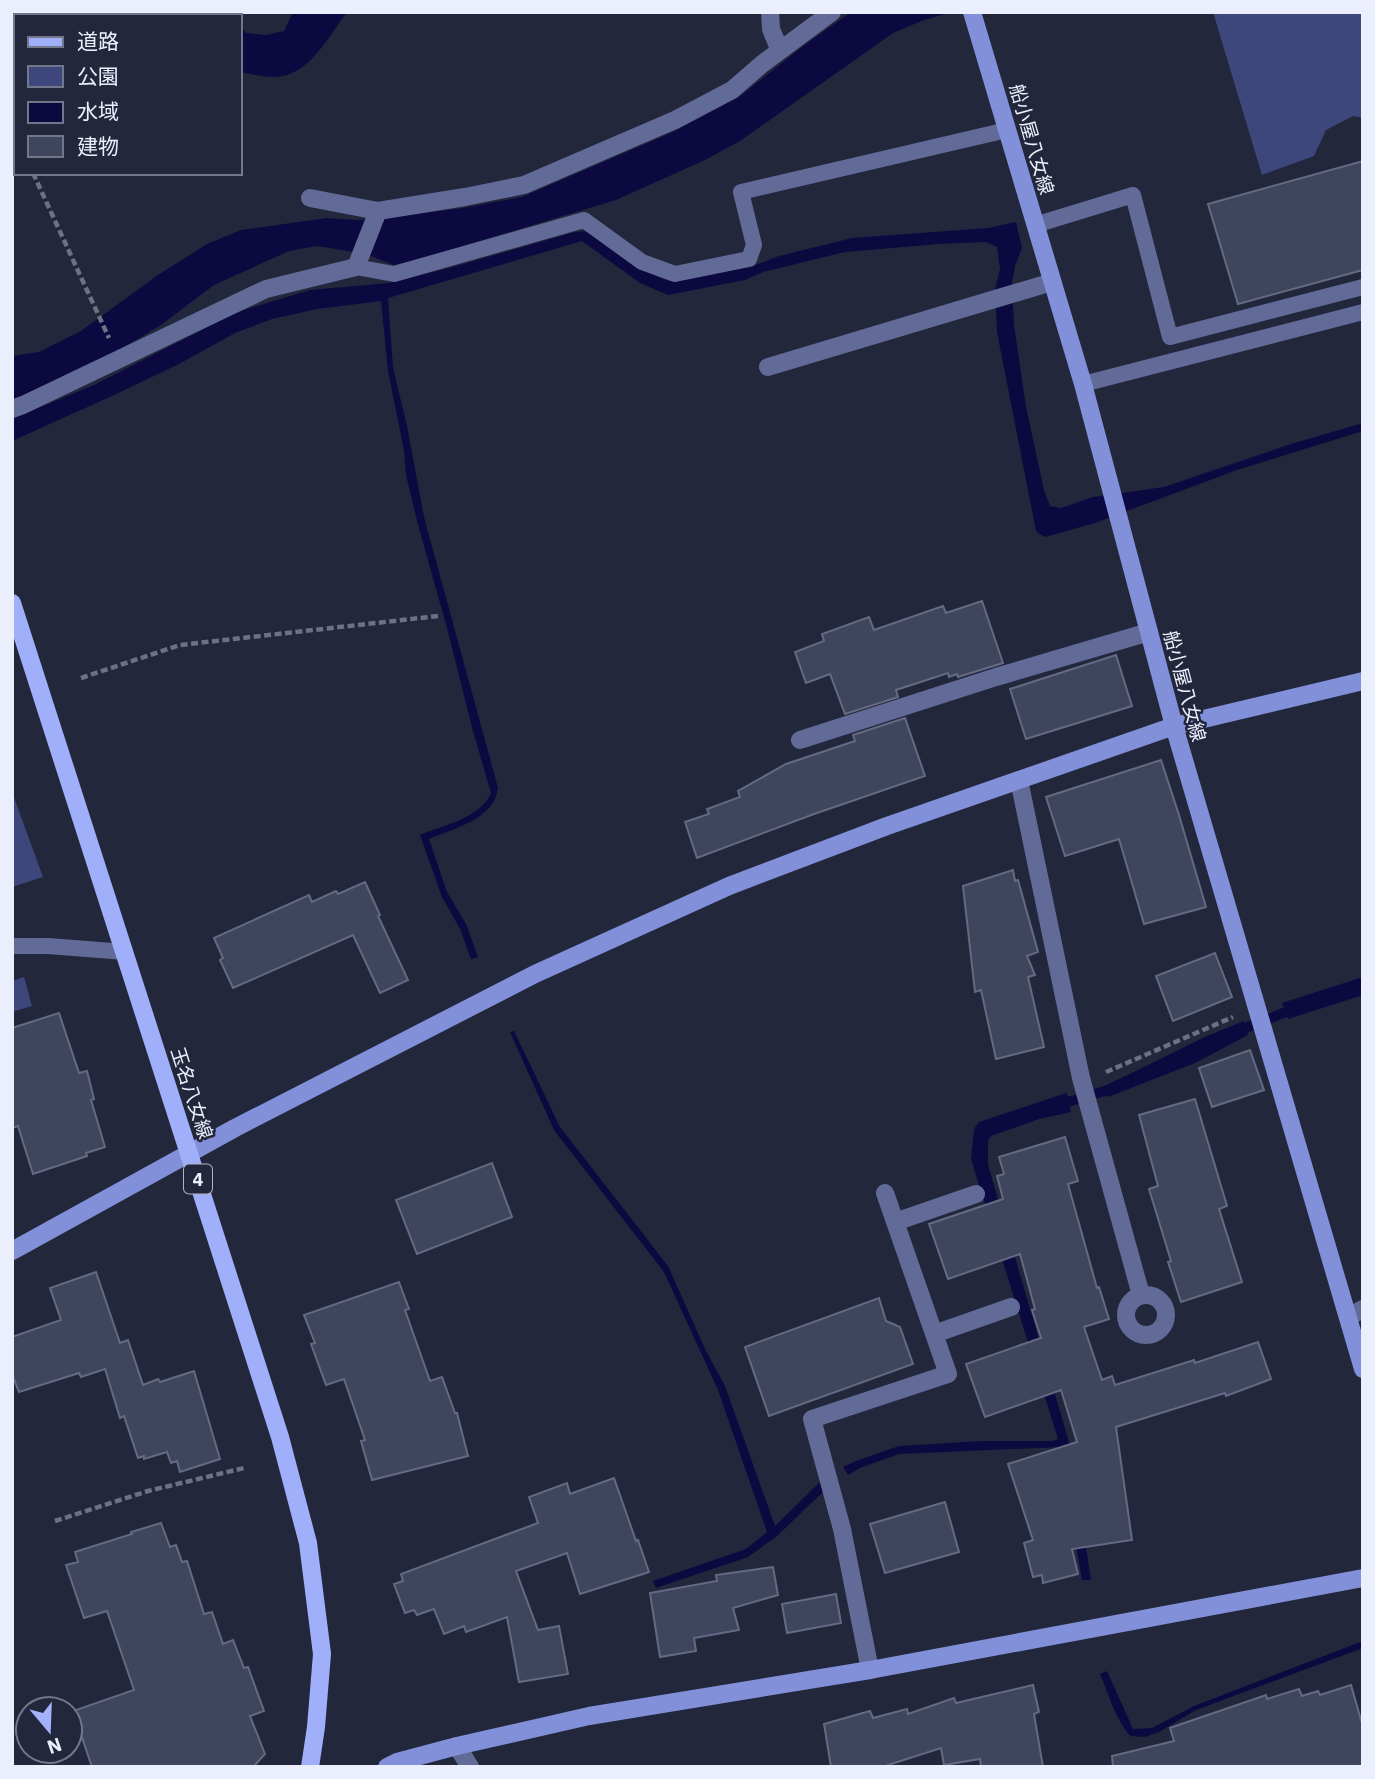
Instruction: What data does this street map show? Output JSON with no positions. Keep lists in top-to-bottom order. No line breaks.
{"streets":{"main road":["玉名八女線","4"],"street":["船小屋八女線"]},"legend":["道路","公園","水域","建物"],"north":"bottom"}
